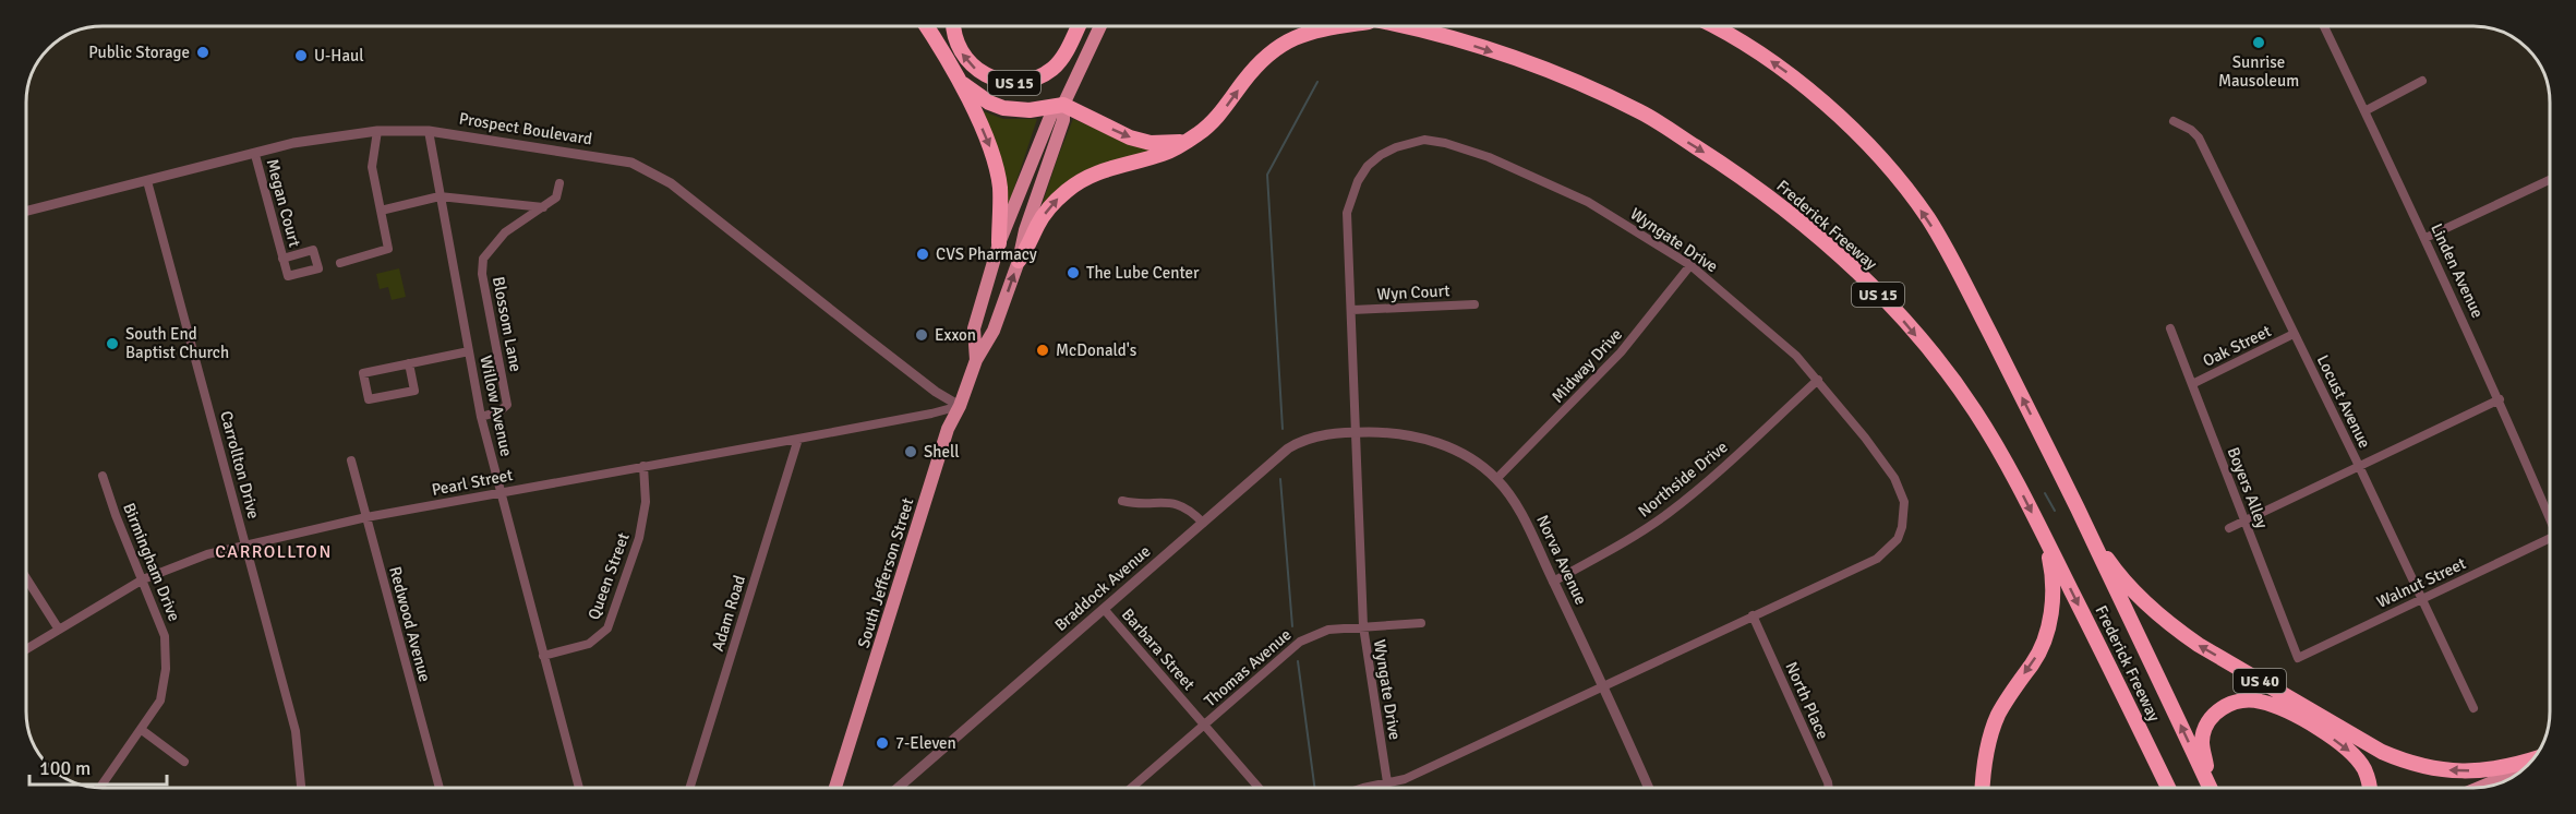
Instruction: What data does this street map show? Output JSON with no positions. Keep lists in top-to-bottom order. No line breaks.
{"streets":{"highway":["US 15","Frederick Freeway","US 40"],"main road":["South Jefferson Street"],"street":["Prospect Boulevard","Megan Court","Wyngate Drive","Linden Avenue","Wyn Court","Blossom Lane","Oak Street","Midway Drive","Locust Avenue","Willow Avenue","Carrollton Drive","Northside Drive","Pearl Street","Boyers Alley","Norva Avenue","Birmingham Drive","Queen Street","Walnut Street","Braddock Avenue","Adam Road","Redwood Avenue","Barbara Street","Thomas Avenue","North Place"]},"crossings":[["Prospect Boulevard","Megan Court"],["Prospect Boulevard","Willow Avenue"],["Prospect Boulevard","Carrollton Drive"],["Prospect Boulevard","Pearl Street"],["Prospect Boulevard","South Jefferson Street"],["Frederick Freeway","US 40"],["Wyngate Drive","Wyn Court"],["Wyngate Drive","Midway Drive"],["Wyngate Drive","Northside Drive"],["Wyngate Drive","Norva Avenue"],["Wyngate Drive","Braddock Avenue"],["Wyngate Drive","Thomas Avenue"],["Wyngate Drive","North Place"],["Blossom Lane","Willow Avenue"],["Oak Street","Locust Avenue"],["Oak Street","Boyers Alley"],["Midway Drive","Norva Avenue"],["Locust Avenue","Walnut Street"],["Willow Avenue","Pearl Street"],["Willow Avenue","Queen Street"],["Carrollton Drive","Pearl Street"],["Northside Drive","Norva Avenue"],["Pearl Street","Birmingham Drive"],["Pearl Street","South Jefferson Street"],["Pearl Street","Queen Street"],["Pearl Street","Adam Road"],["Pearl Street","Redwood Avenue"],["Boyers Alley","Walnut Street"],["Norva Avenue","Braddock Avenue"],["Braddock Avenue","Barbara Street"],["Barbara Street","Thomas Avenue"]],"districts":["CARROLLTON"],"places":["Sunrise Mausoleum","Public Storage","U-Haul","CVS Pharmacy","The Lube Center","Exxon","South End Baptist Church","McDonald's","Shell","7-Eleven"],"scale_bar":"100 m"}
